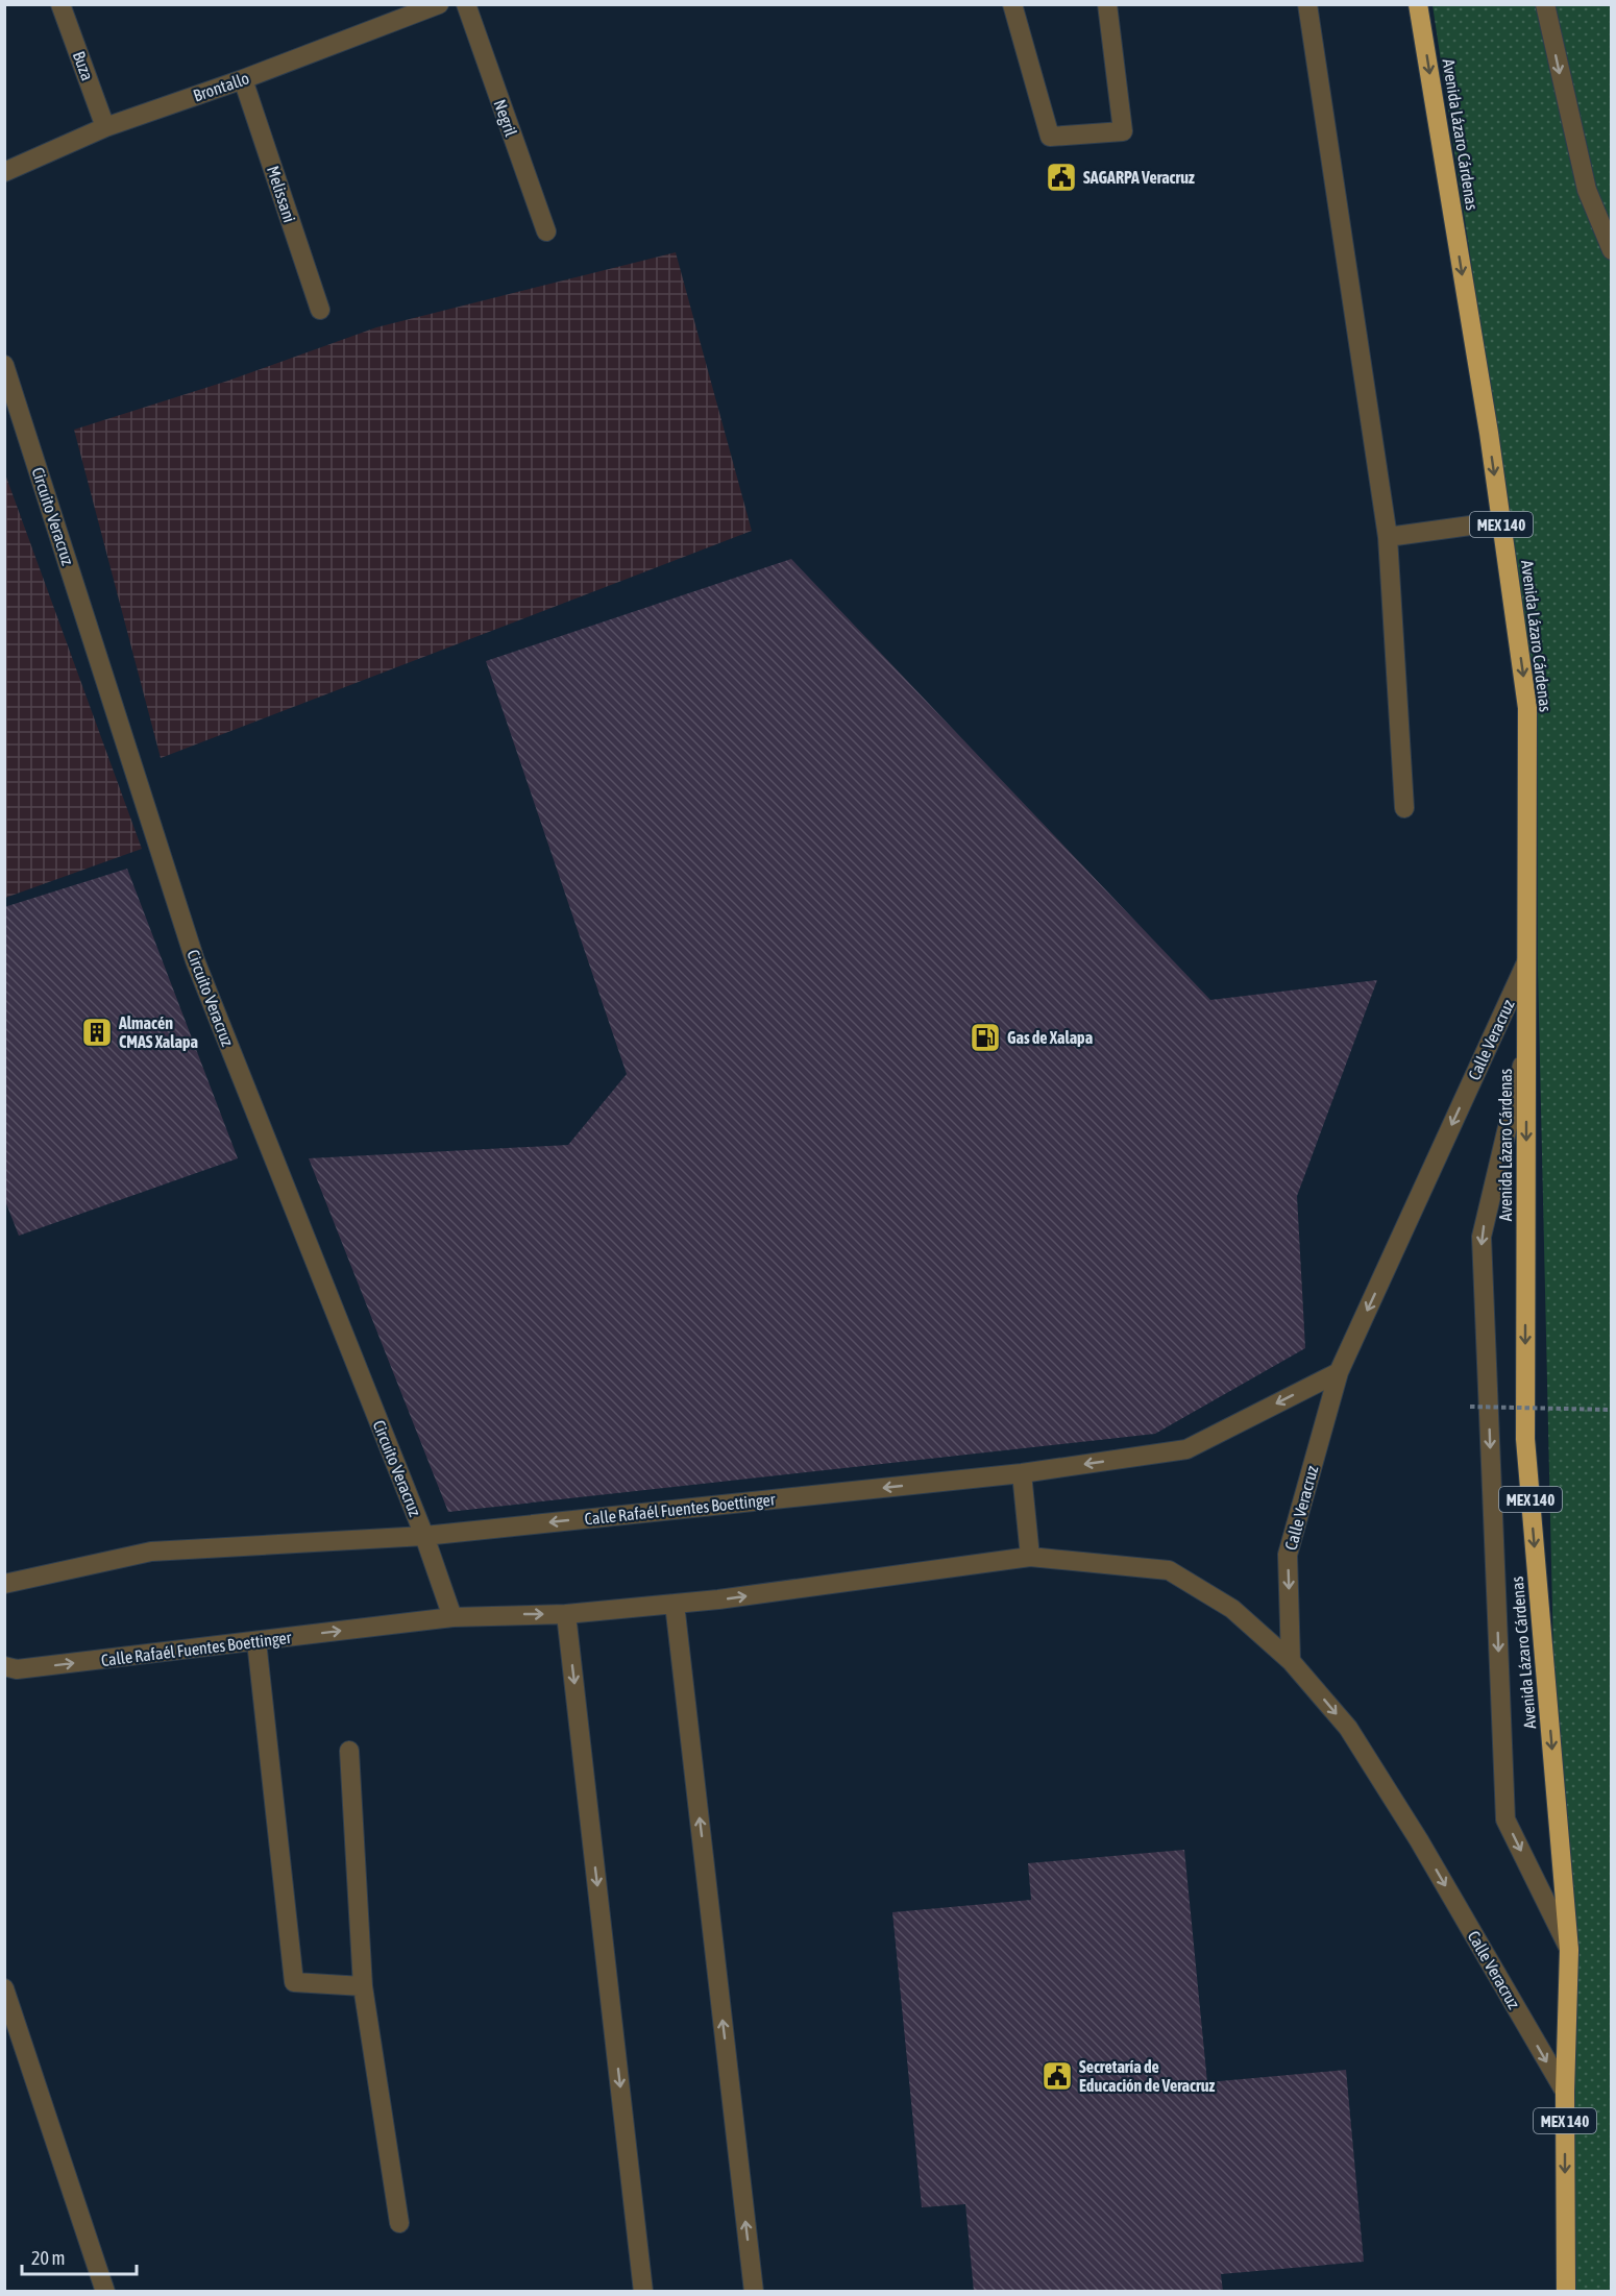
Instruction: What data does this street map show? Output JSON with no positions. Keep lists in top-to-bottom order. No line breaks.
{"streets":{"highway":["Avenida Lázaro Cárdenas","MEX 140"],"street":["Buza","Brontallo","Negril","Melissani","Circuito Veracruz","Calle Veracruz","Calle Rafaél Fuentes Boettinger"]},"crossings":[["Buza","Brontallo"],["Brontallo","Melissani"],["Avenida Lázaro Cárdenas","Calle Veracruz"],["Circuito Veracruz","Calle Rafaél Fuentes Boettinger"],["Calle Veracruz","Calle Rafaél Fuentes Boettinger"]],"one_way":["Avenida Lázaro Cárdenas"],"places":{"public building":["SAGARPA Veracruz","Secretaría de Educación de Veracruz"],"building":["Almacén CMAS Xalapa"],"fuel station":["Gas de Xalapa"]},"scale_bar":"20 m"}
